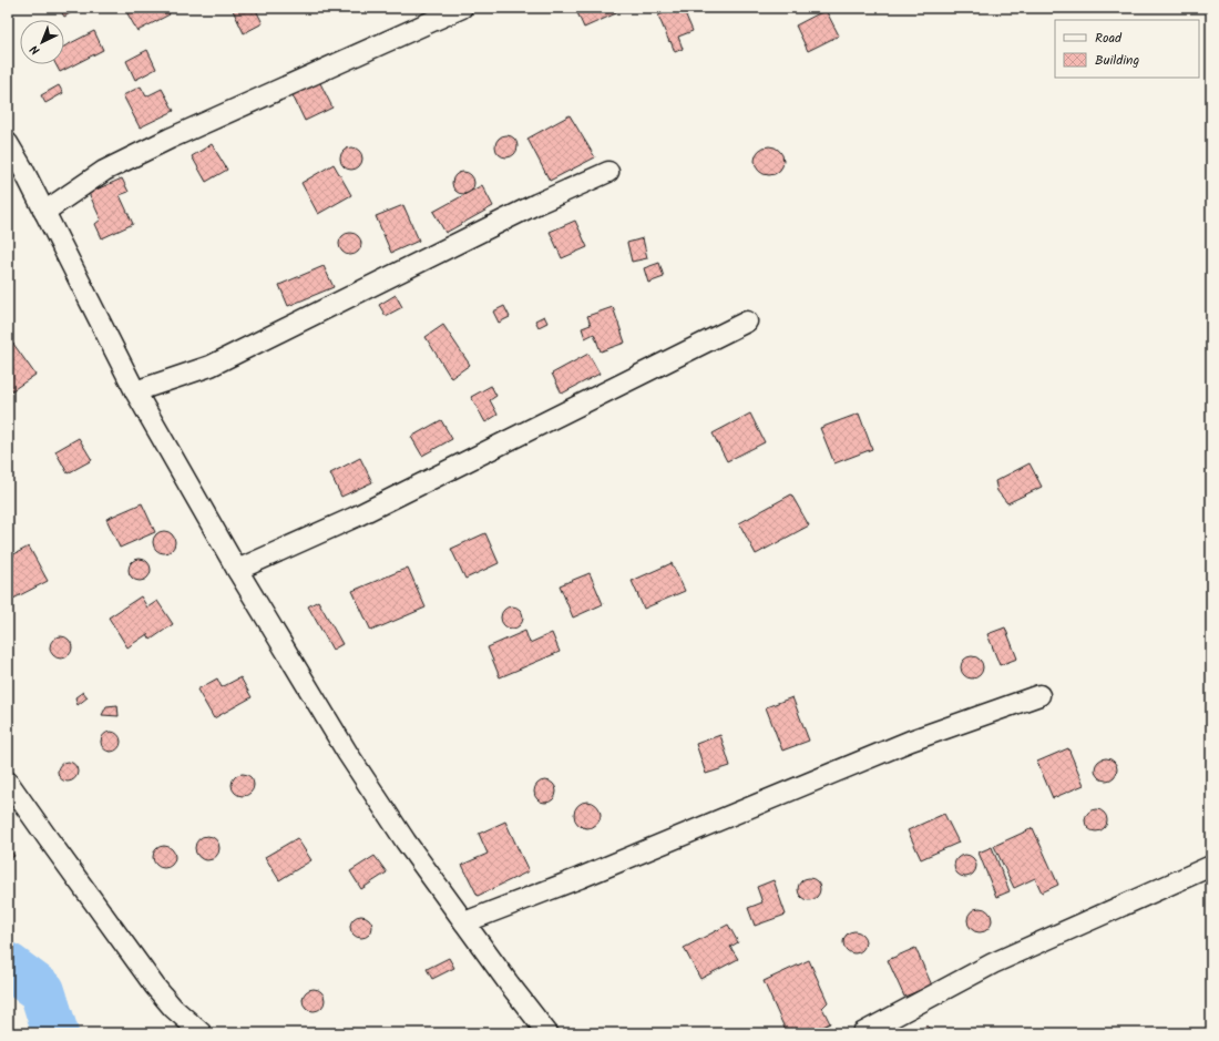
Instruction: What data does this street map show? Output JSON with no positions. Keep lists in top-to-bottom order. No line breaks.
{"legend":["Road","Building"],"north":"bottom left"}
